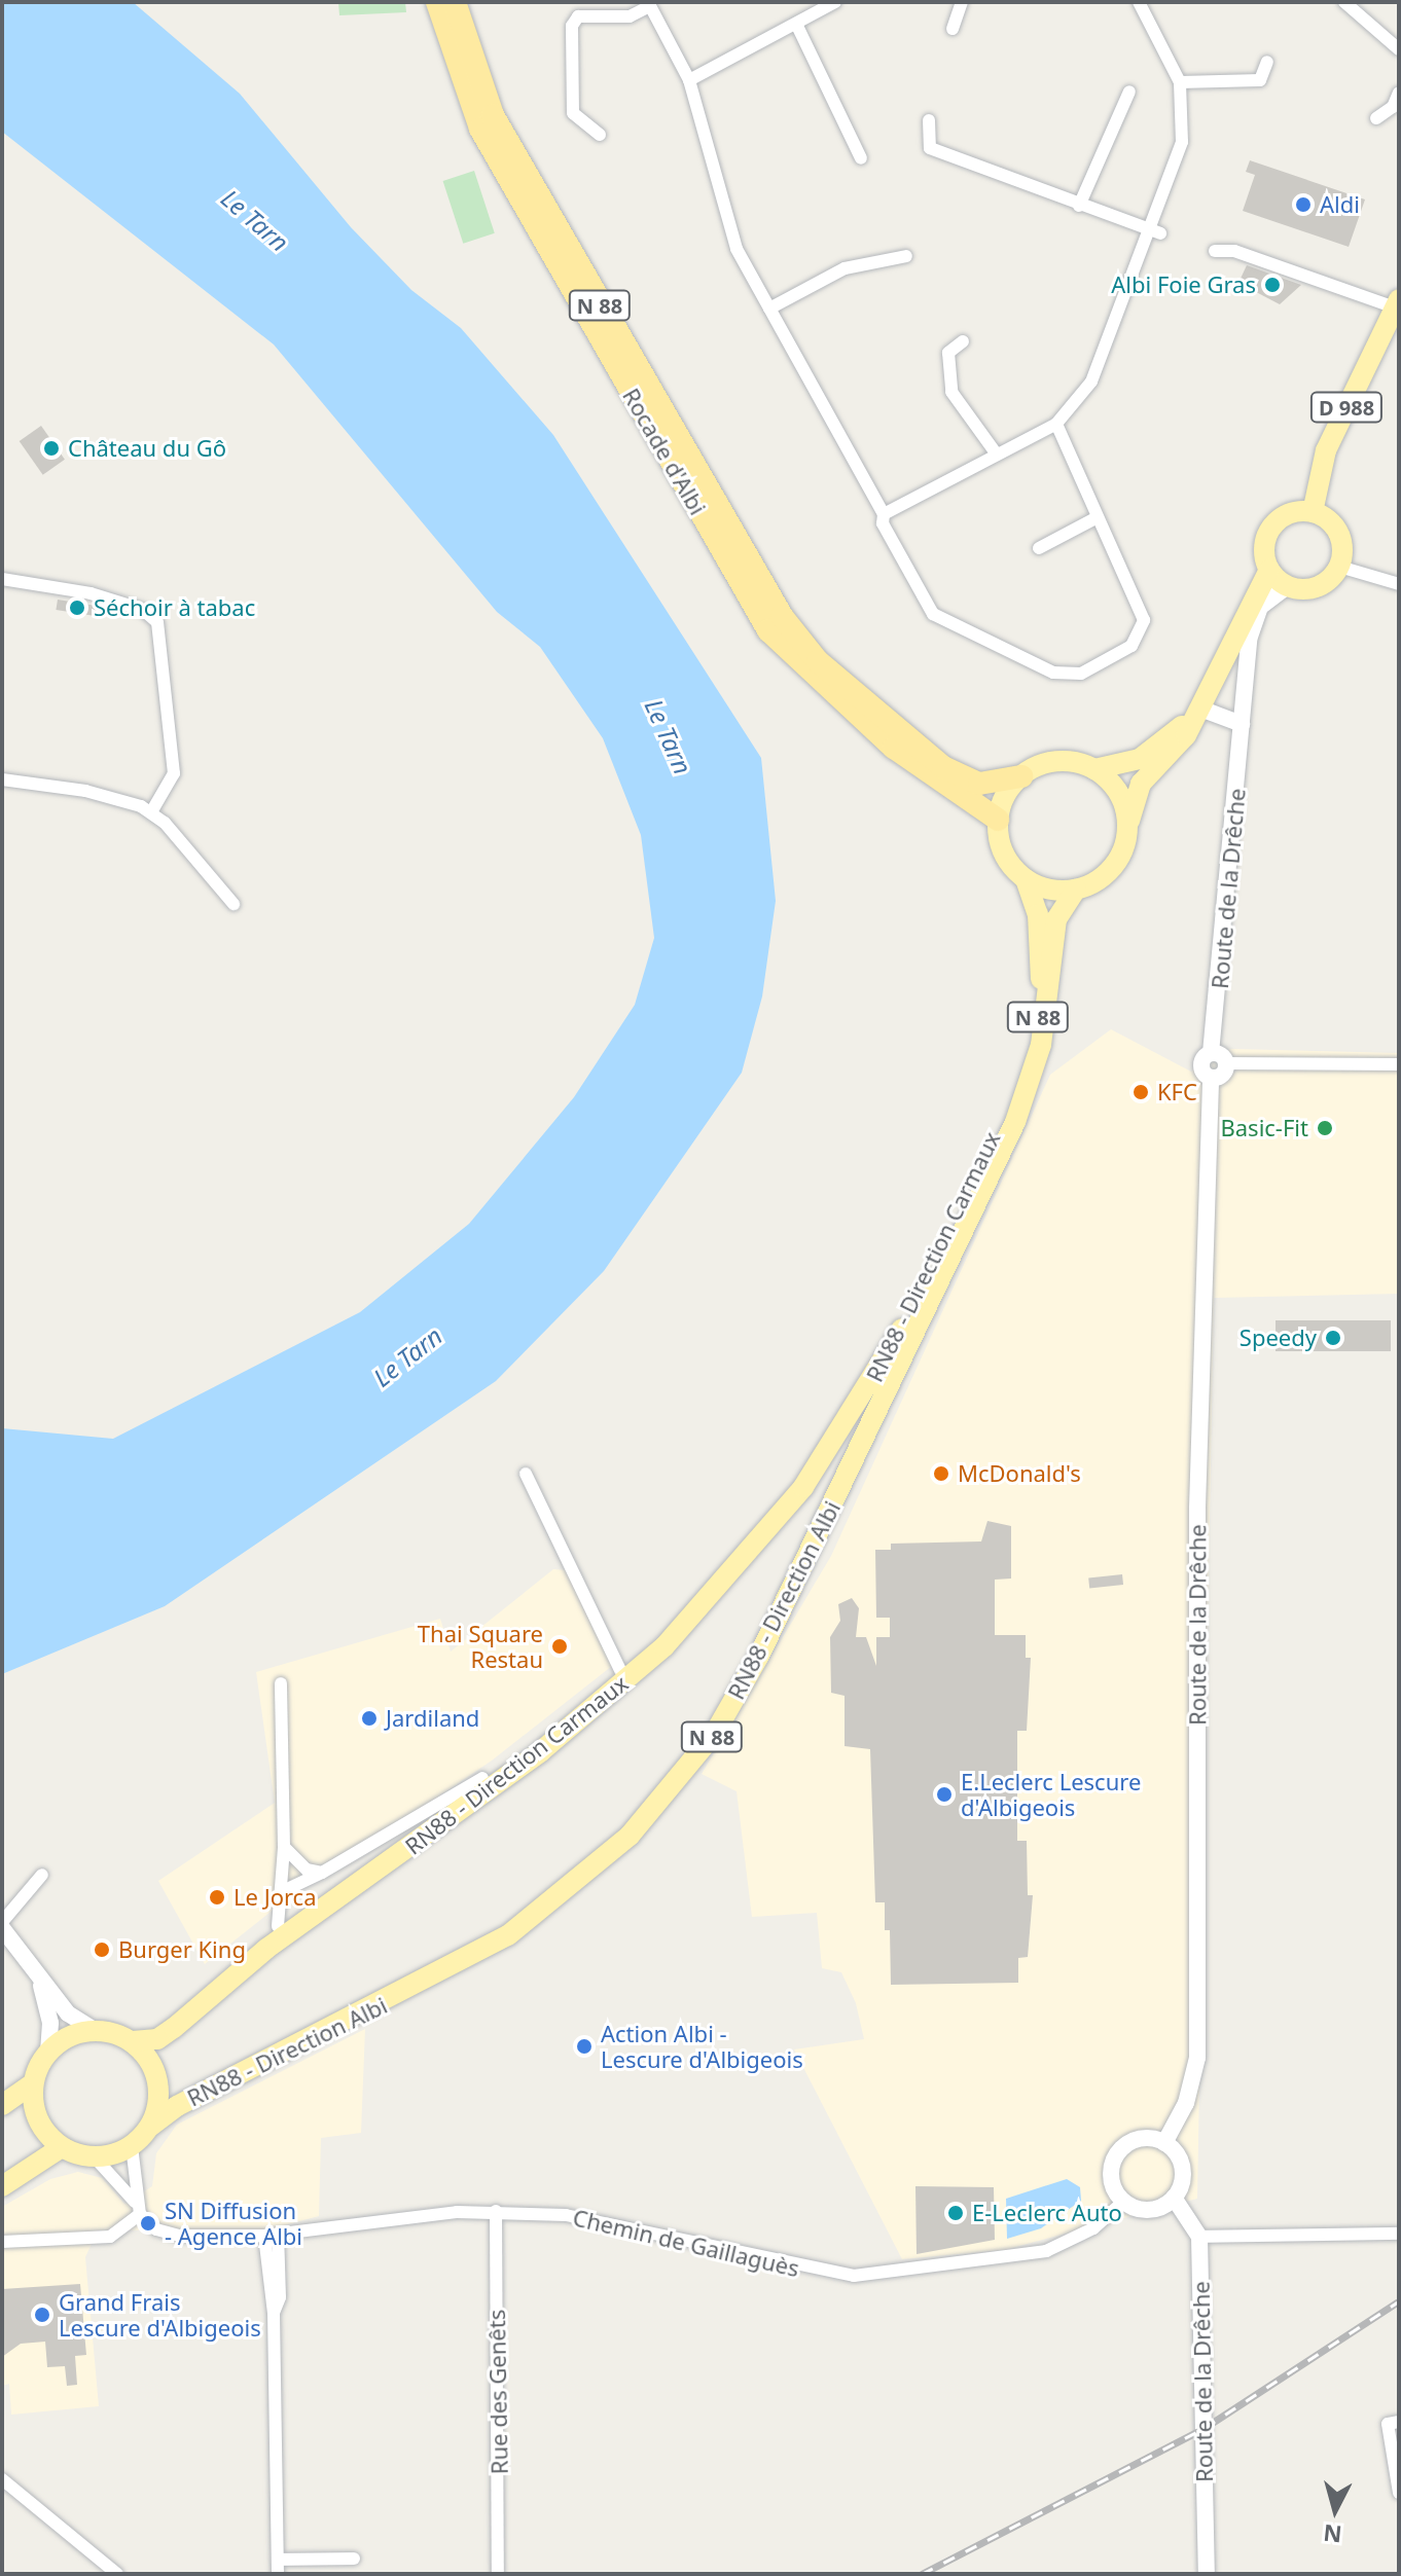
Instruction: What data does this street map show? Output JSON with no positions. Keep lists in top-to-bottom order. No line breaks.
{"streets":{"highway":["N 88","Rocade d'Albi"],"main road":["D 988","RN88 - Direction Carmaux","RN88 - Direction Albi"],"street":["Route de la Drêche","Chemin de Gaillaguès","Rue des Genêts"]},"crossings":[["D 988","Route de la Drêche"],["Rocade d'Albi","RN88 - Direction Carmaux"],["Rocade d'Albi","RN88 - Direction Albi"],["Route de la Drêche","Chemin de Gaillaguès"],["RN88 - Direction Carmaux","RN88 - Direction Albi"],["RN88 - Direction Carmaux","Chemin de Gaillaguès"],["RN88 - Direction Albi","Chemin de Gaillaguès"],["Chemin de Gaillaguès","Rue des Genêts"]],"water":["Le Tarn"],"places":["Aldi","Albi Foie Gras","Château du Gô","Séchoir à tabac","KFC","Basic-Fit","Speedy","McDonald's","Thai Square Restau","Jardiland","E.Leclerc Lescure d'Albigeois","Le Jorca","Burger King","Action Albi - Lescure d'Albigeois","E-Leclerc Auto","SN Diffusion - Agence Albi","Grand Frais Lescure d'Albigeois"],"north":"bottom"}
